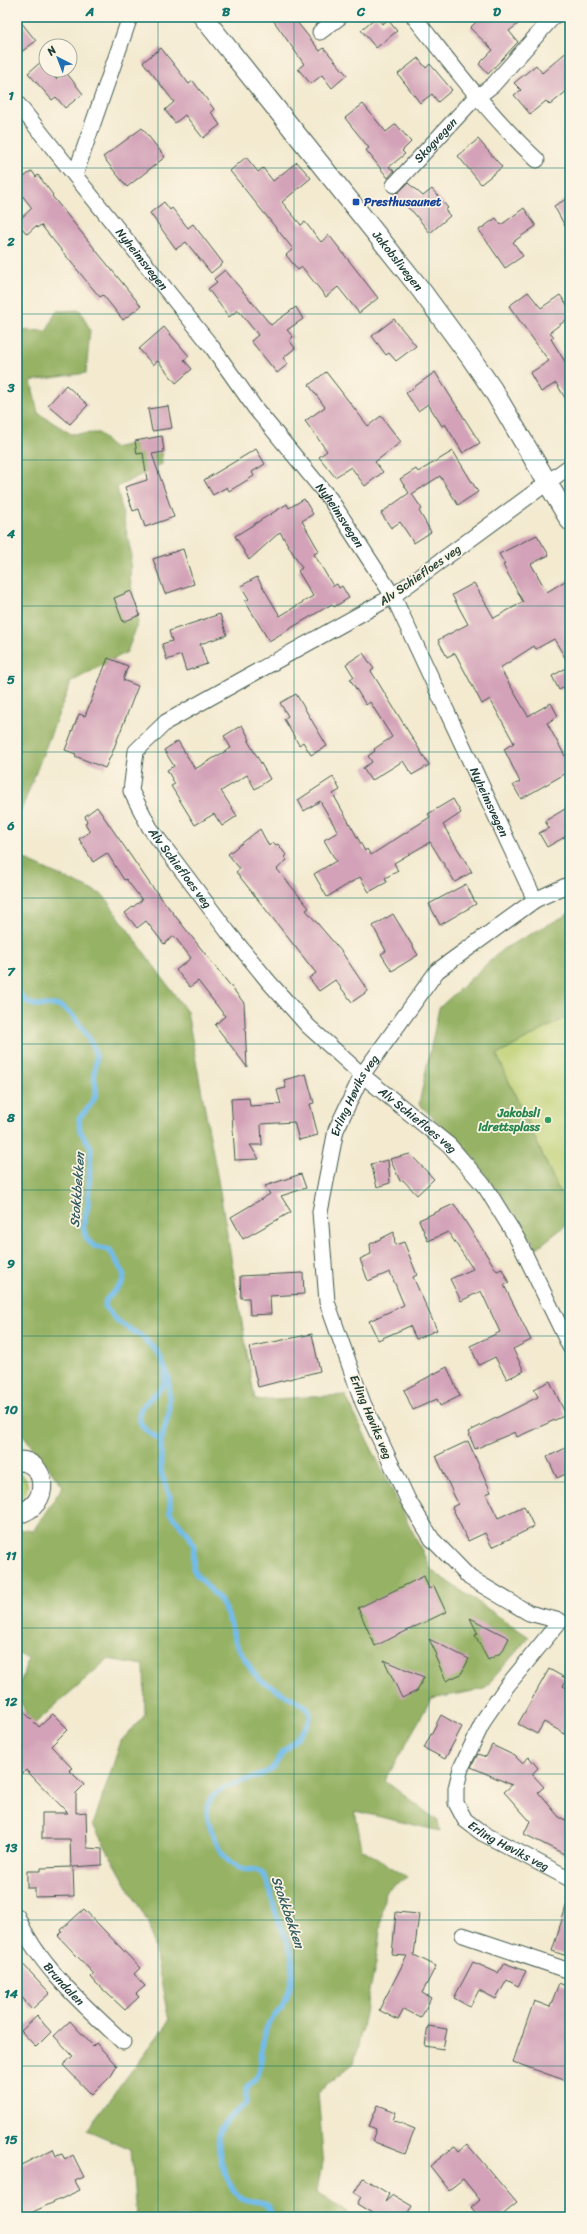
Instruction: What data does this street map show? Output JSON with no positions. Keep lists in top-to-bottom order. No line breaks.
{"streets":{"street":["Skogvegen","Nyheimsvegen","Jakobslivegen","Alv Schiefloes veg","Erling Høviks veg","Brundalen"]},"crossings":[["Nyheimsvegen","Alv Schiefloes veg"],["Nyheimsvegen","Erling Høviks veg"],["Jakobslivegen","Alv Schiefloes veg"],["Alv Schiefloes veg","Erling Høviks veg"]],"water":["Stokkbekken"],"places":{"transit":["Presthusaunet"],"other":["Jakobsli idrettsplass"]},"north":"top left","grid":{"columns":["A","B","C","D"],"rows":["1","2","3","4","5","6","7","8","9","10","11","12","13","14","15"]}}
